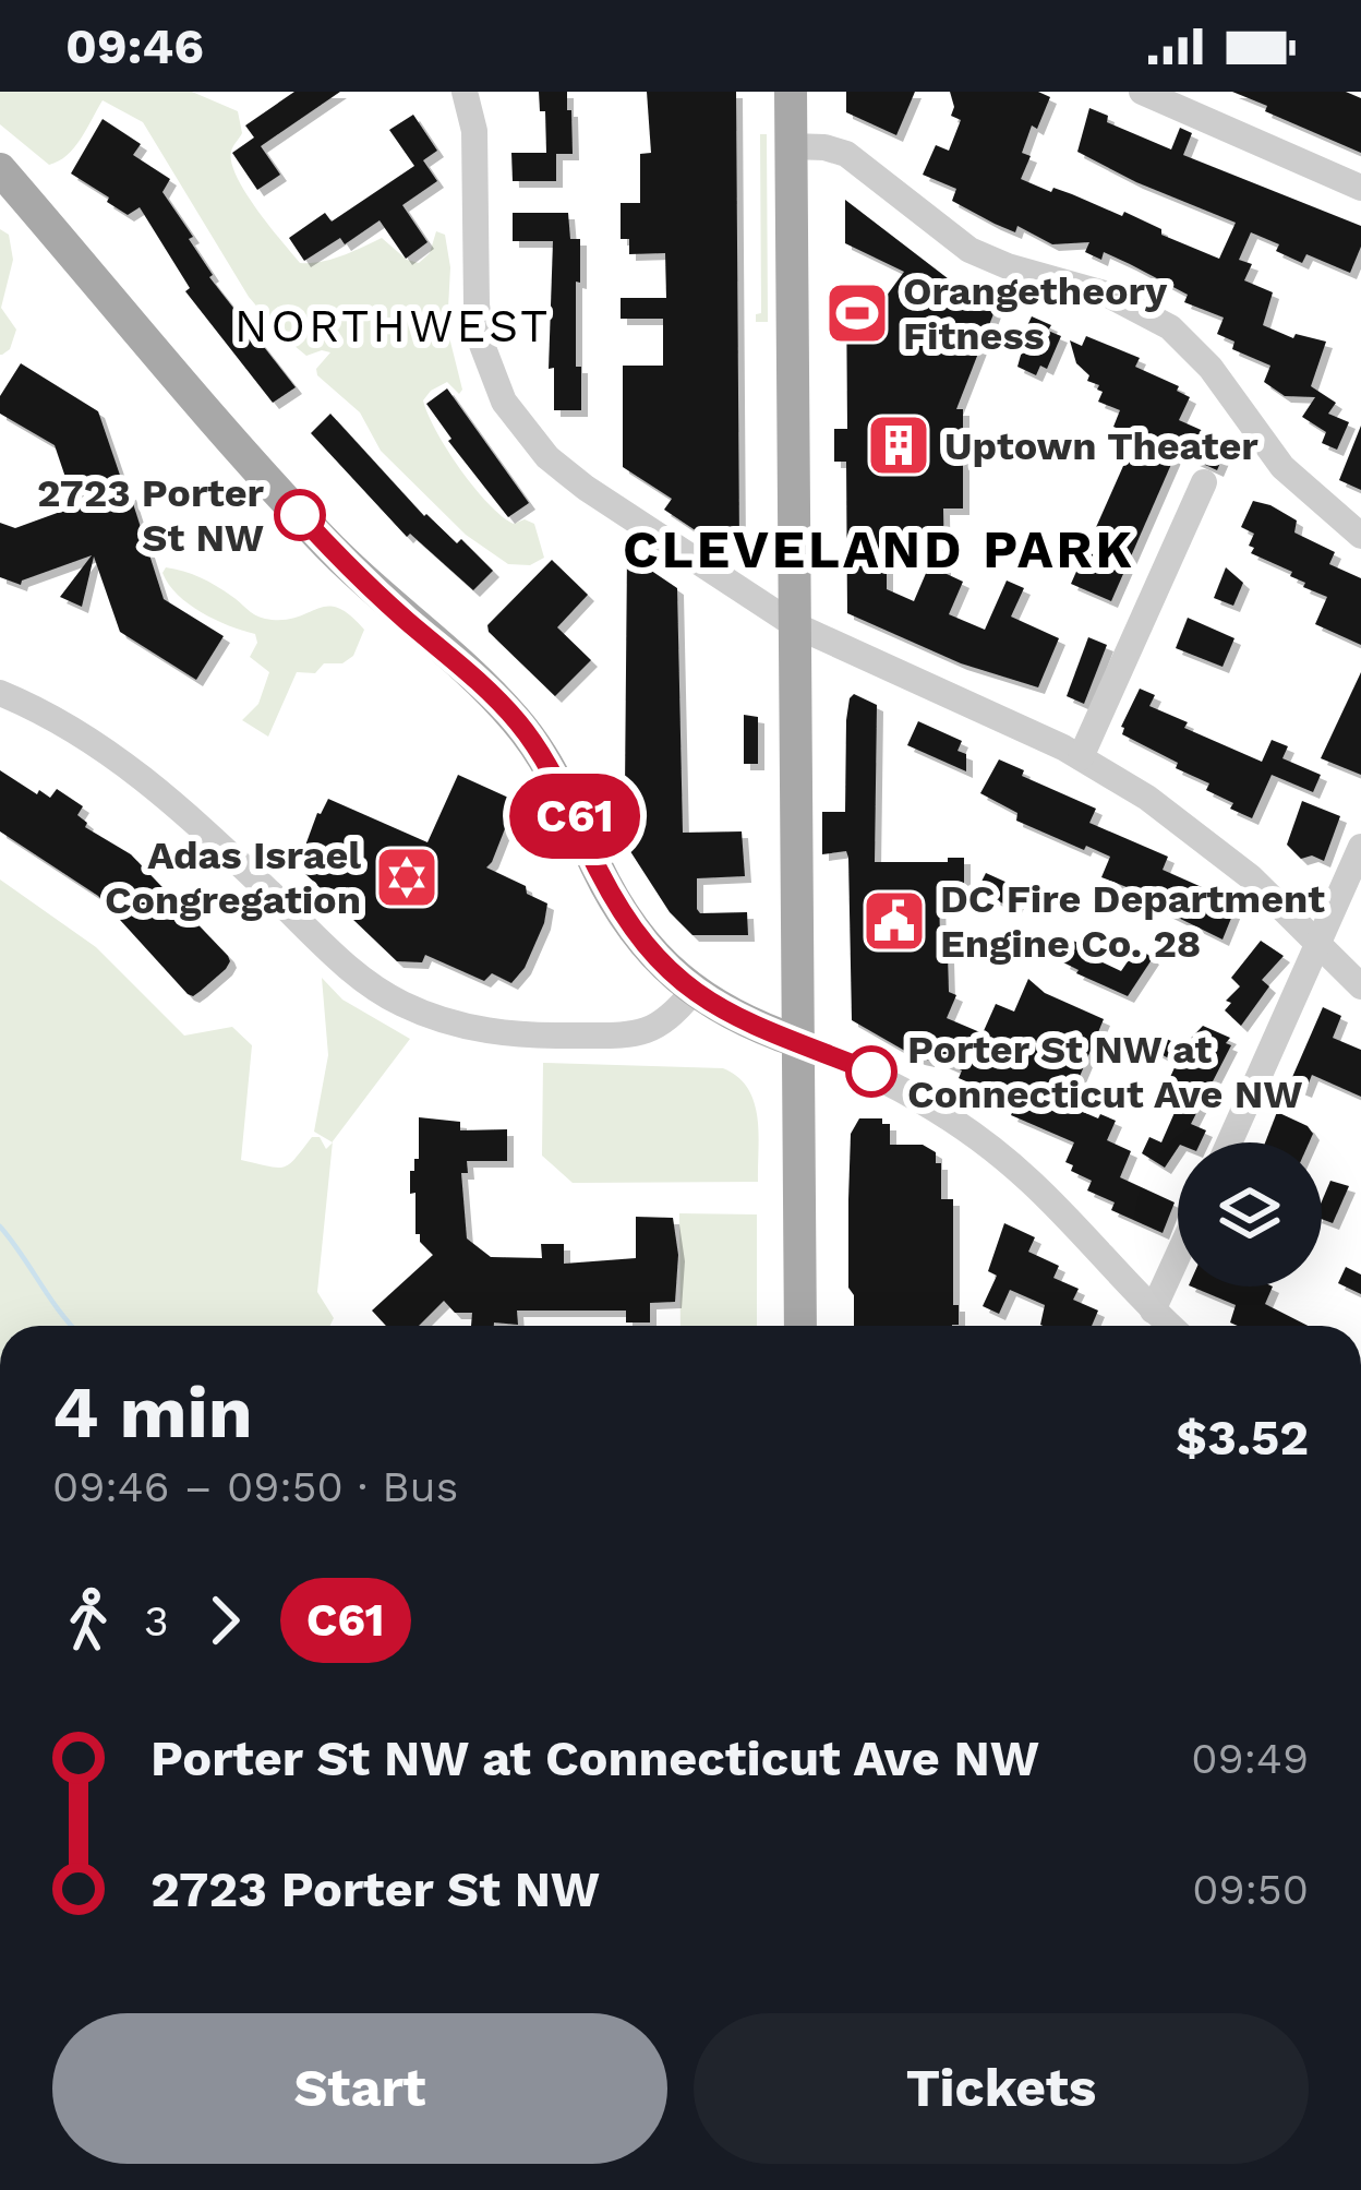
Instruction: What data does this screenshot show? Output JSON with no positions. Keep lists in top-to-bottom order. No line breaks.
{"districts":["NORTHWEST","CLEVELAND PARK"],"places":{"sports":["Orangetheory Fitness"],"building":["Uptown Theater"],"other":["2723 Porter St NW","Porter St NW at Connecticut Ave NW"],"synagogue":["Adas Israel Congregation"],"public building":["DC Fire Department Engine Co. 28"]},"lines":["bus line C61"],"page":{"status":"09:46","on_map":"C61","heading":["4 min","09:46 – 09:50 · Bus","$3.52"],"legs":["3","C61"],"list":[{"name":"Porter St NW at Connecticut Ave NW","value":"09:49"},{"name":"2723 Porter St NW","value":"09:50"}],"buttons":["Start","Tickets"]}}
